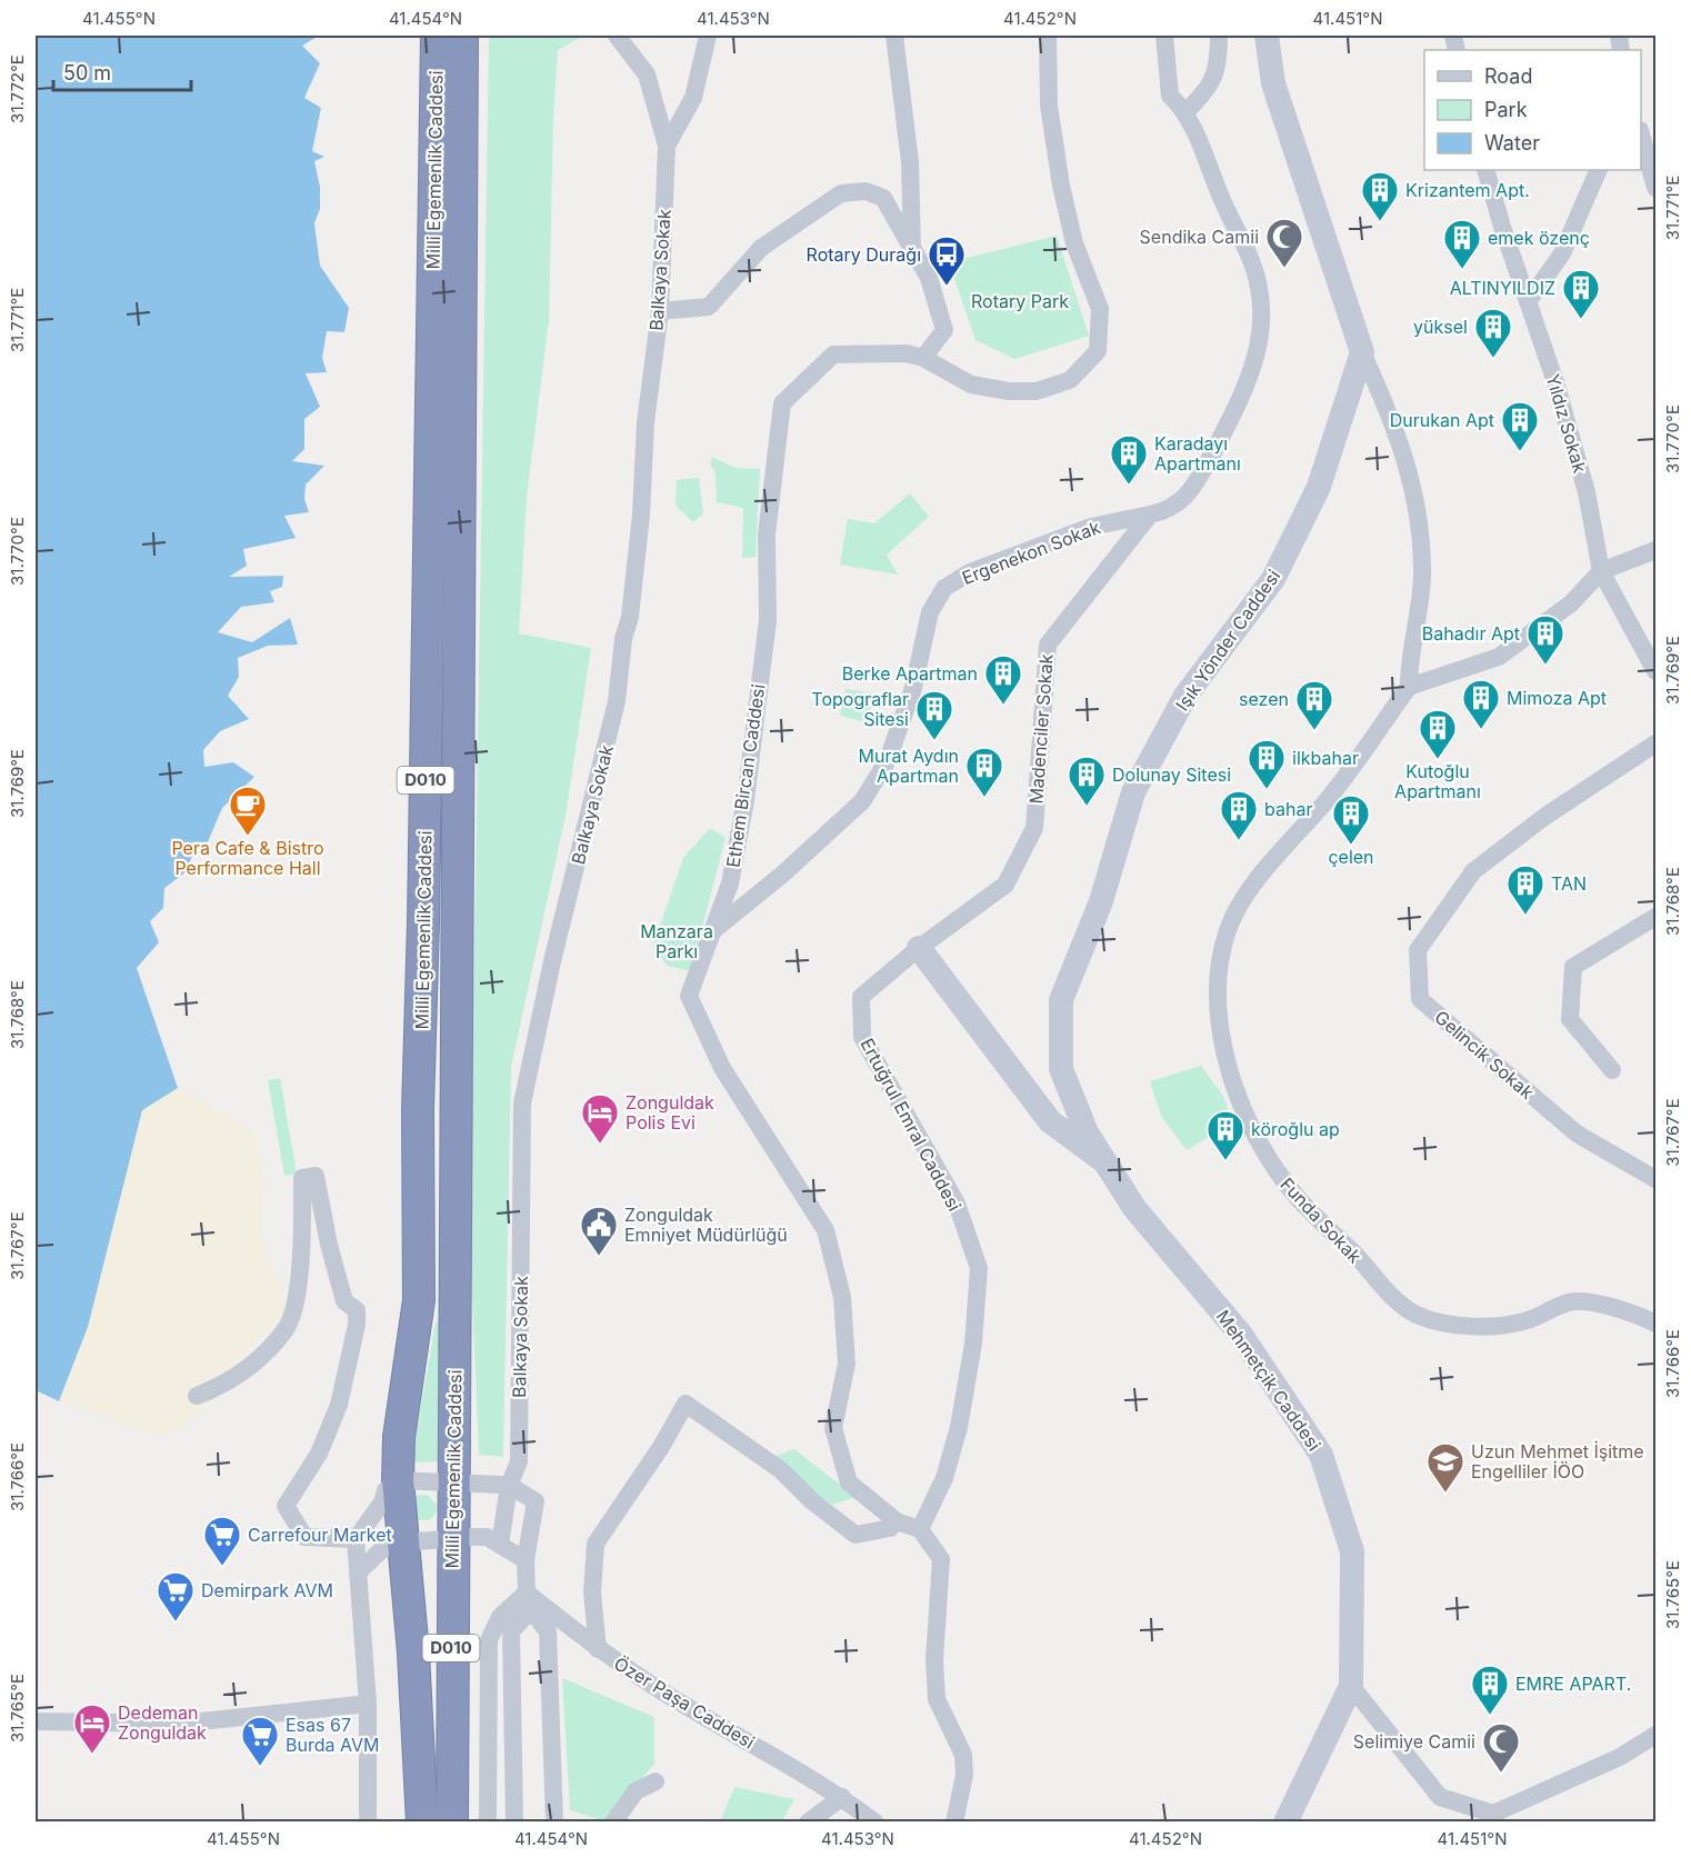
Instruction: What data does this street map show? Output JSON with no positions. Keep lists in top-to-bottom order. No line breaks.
{"streets":{"highway":["Milli Egemenlik Caddesi","D010"],"street":["Balkaya Sokak","Yıldız Sokak","Ergenekon Sokak","Işık Yönder Caddesi","Madenciler Sokak","Ethem Bircan Caddesi","Gelincik Sokak","Ertuğrul Emral Caddesi","Funda Sokak","Mehmetçik Caddesi","Özer Paşa Caddesi"]},"crossings":[["Ergenekon Sokak","Madenciler Sokak"],["Ergenekon Sokak","Ethem Bircan Caddesi"],["Işık Yönder Caddesi","Mehmetçik Caddesi"],["Madenciler Sokak","Ertuğrul Emral Caddesi"],["Madenciler Sokak","Mehmetçik Caddesi"],["Ethem Bircan Caddesi","Ertuğrul Emral Caddesi"],["Ertuğrul Emral Caddesi","Mehmetçik Caddesi"]],"parks":["Rotary Park","Manzara Parkı"],"places":{"building":["Krizantem Apt.","emek özenç","ALTINYILDIZ","yüksel","Durukan Apt","Karadayı Apartmanı","Bahadır Apt","Berke Apartman","Mimoza Apt","sezen","Topograflar Sitesi","Kutoğlu Apartmanı","ilkbahar","Murat Aydın Apartman","Dolunay Sitesi","bahar","çelen","TAN","köroğlu ap","EMRE APART."],"mosque":["Sendika Camii","Selimiye Camii"],"bus stop":["Rotary Durağı"],"cafe":["Pera Cafe & Bistro Performance Hall"],"hotel":["Zonguldak Polis Evi","Dedeman Zonguldak"],"public building":["Zonguldak Emniyet Müdürlüğü"],"school or university":["Uzun Mehmet İşitme Engelliler İÖO"],"supermarket":["Carrefour Market","Demirpark AVM","Esas 67 Burda AVM"]},"legend":["Road","Park","Water"],"scale_bar":"50 m","coordinates":["41.455°N","41.454°N","41.453°N","41.452°N","41.451°N","31.772°E","31.771°E","31.770°E","31.769°E","31.768°E","31.767°E","31.766°E","31.765°E"]}
